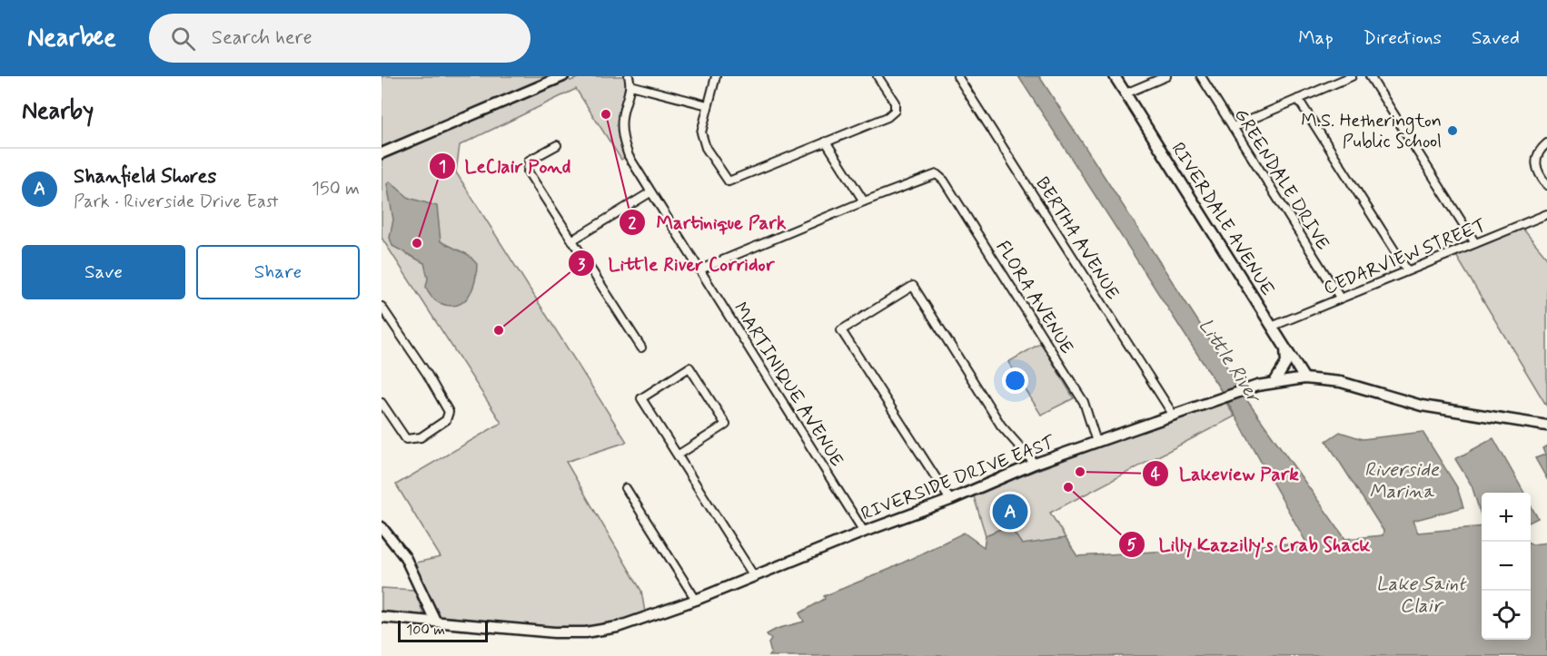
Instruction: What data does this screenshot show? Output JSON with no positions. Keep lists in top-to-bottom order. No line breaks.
{"streets":{"main road":["RIVERDALE AVENUE","RIVERSIDE DRIVE EAST"],"street":["GREENDALE DRIVE","BERTHA AVENUE","CEDARVIEW STREET","FLORA AVENUE","MARTINIQUE AVENUE"]},"crossings":[["GREENDALE DRIVE","CEDARVIEW STREET"],["RIVERDALE AVENUE","CEDARVIEW STREET"],["RIVERDALE AVENUE","RIVERSIDE DRIVE EAST"],["BERTHA AVENUE","RIVERSIDE DRIVE EAST"],["FLORA AVENUE","RIVERSIDE DRIVE EAST"],["MARTINIQUE AVENUE","RIVERSIDE DRIVE EAST"]],"water":["Little River","Riverside Marina","Lake Saint Clair"],"places":["Martinique Park","M.S. Hetherington Public School","LeClair Pond","Little River Corridor","Lakeview Park","Lilly Kazzilly's Crab Shack"],"scale_bar":"100 m","page":{"header":"Nearbee","search":"Search here","nav":["Map","Directions","Saved"],"heading":"Nearby","list":[{"mark":"A","name":"Shanfield Shores","note":"Park · Riverside Drive East","value":"150 m"}],"buttons":["Save","Share"],"pins":"A","map_buttons":["+","−"],"scale":"100 m"}}
